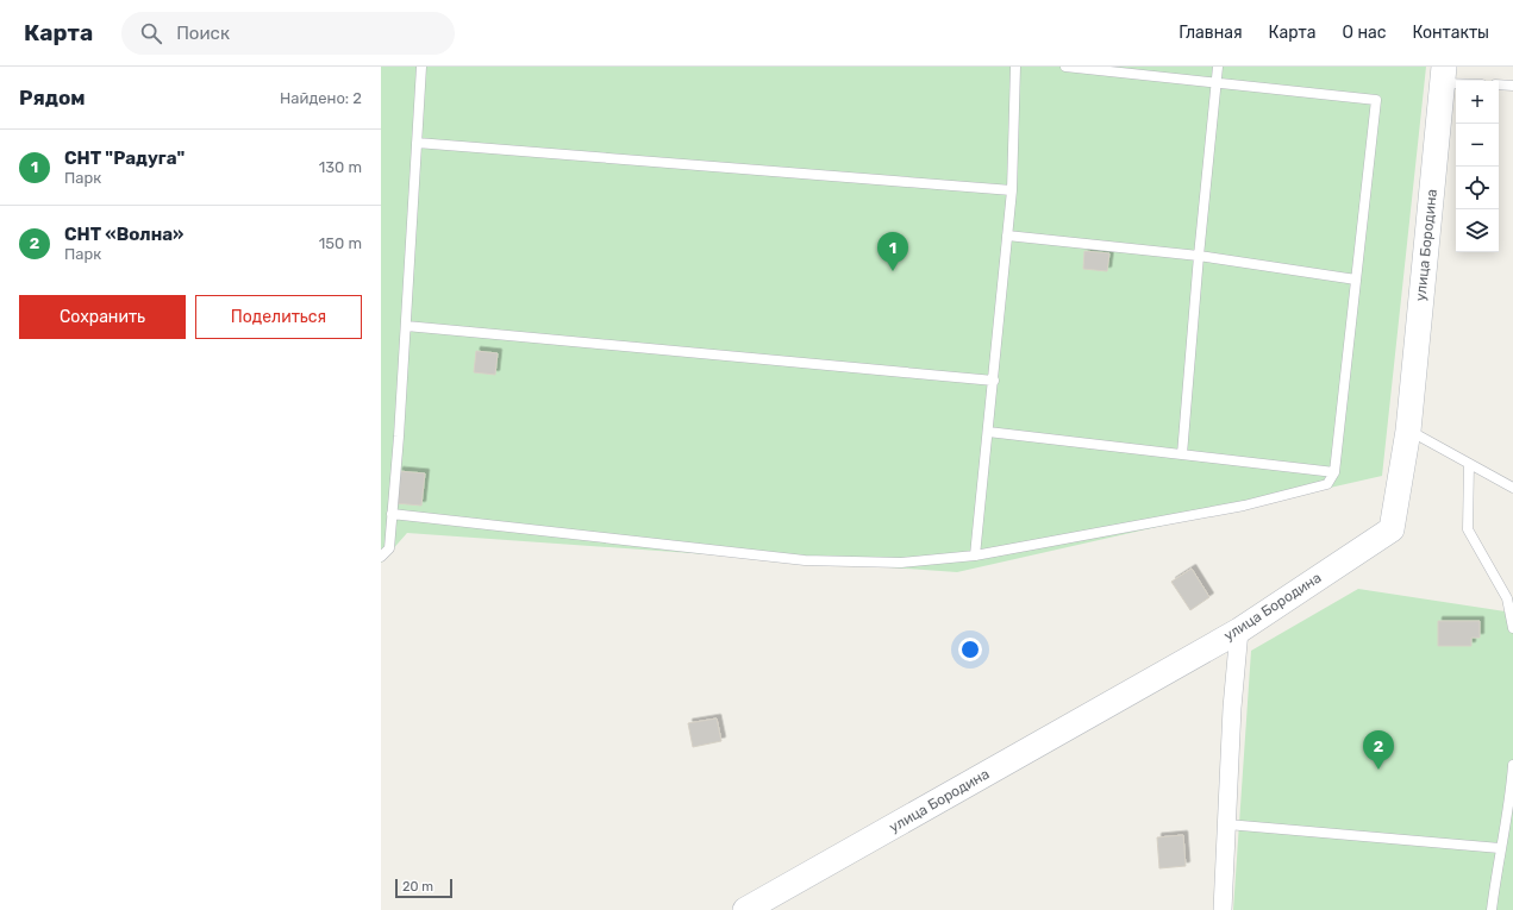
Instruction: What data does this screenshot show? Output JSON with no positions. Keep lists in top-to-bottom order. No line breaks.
{"streets":{"main road":["улица Бородина"]},"scale_bar":"20 m","page":{"header":"Карта","search":"Поиск","nav":["Главная","Карта","О нас","Контакты"],"heading":["Рядом","Найдено: 2"],"map_buttons":["+","−"],"list":[{"mark":"1","name":"СНТ \"Радуга\"","note":"Парк","value":"130 m"},{"mark":"2","name":"СНТ «Волна»","note":"Парк","value":"150 m"}],"pins":["1","2"],"buttons":["Сохранить","Поделиться"],"scale":"20 m"}}
